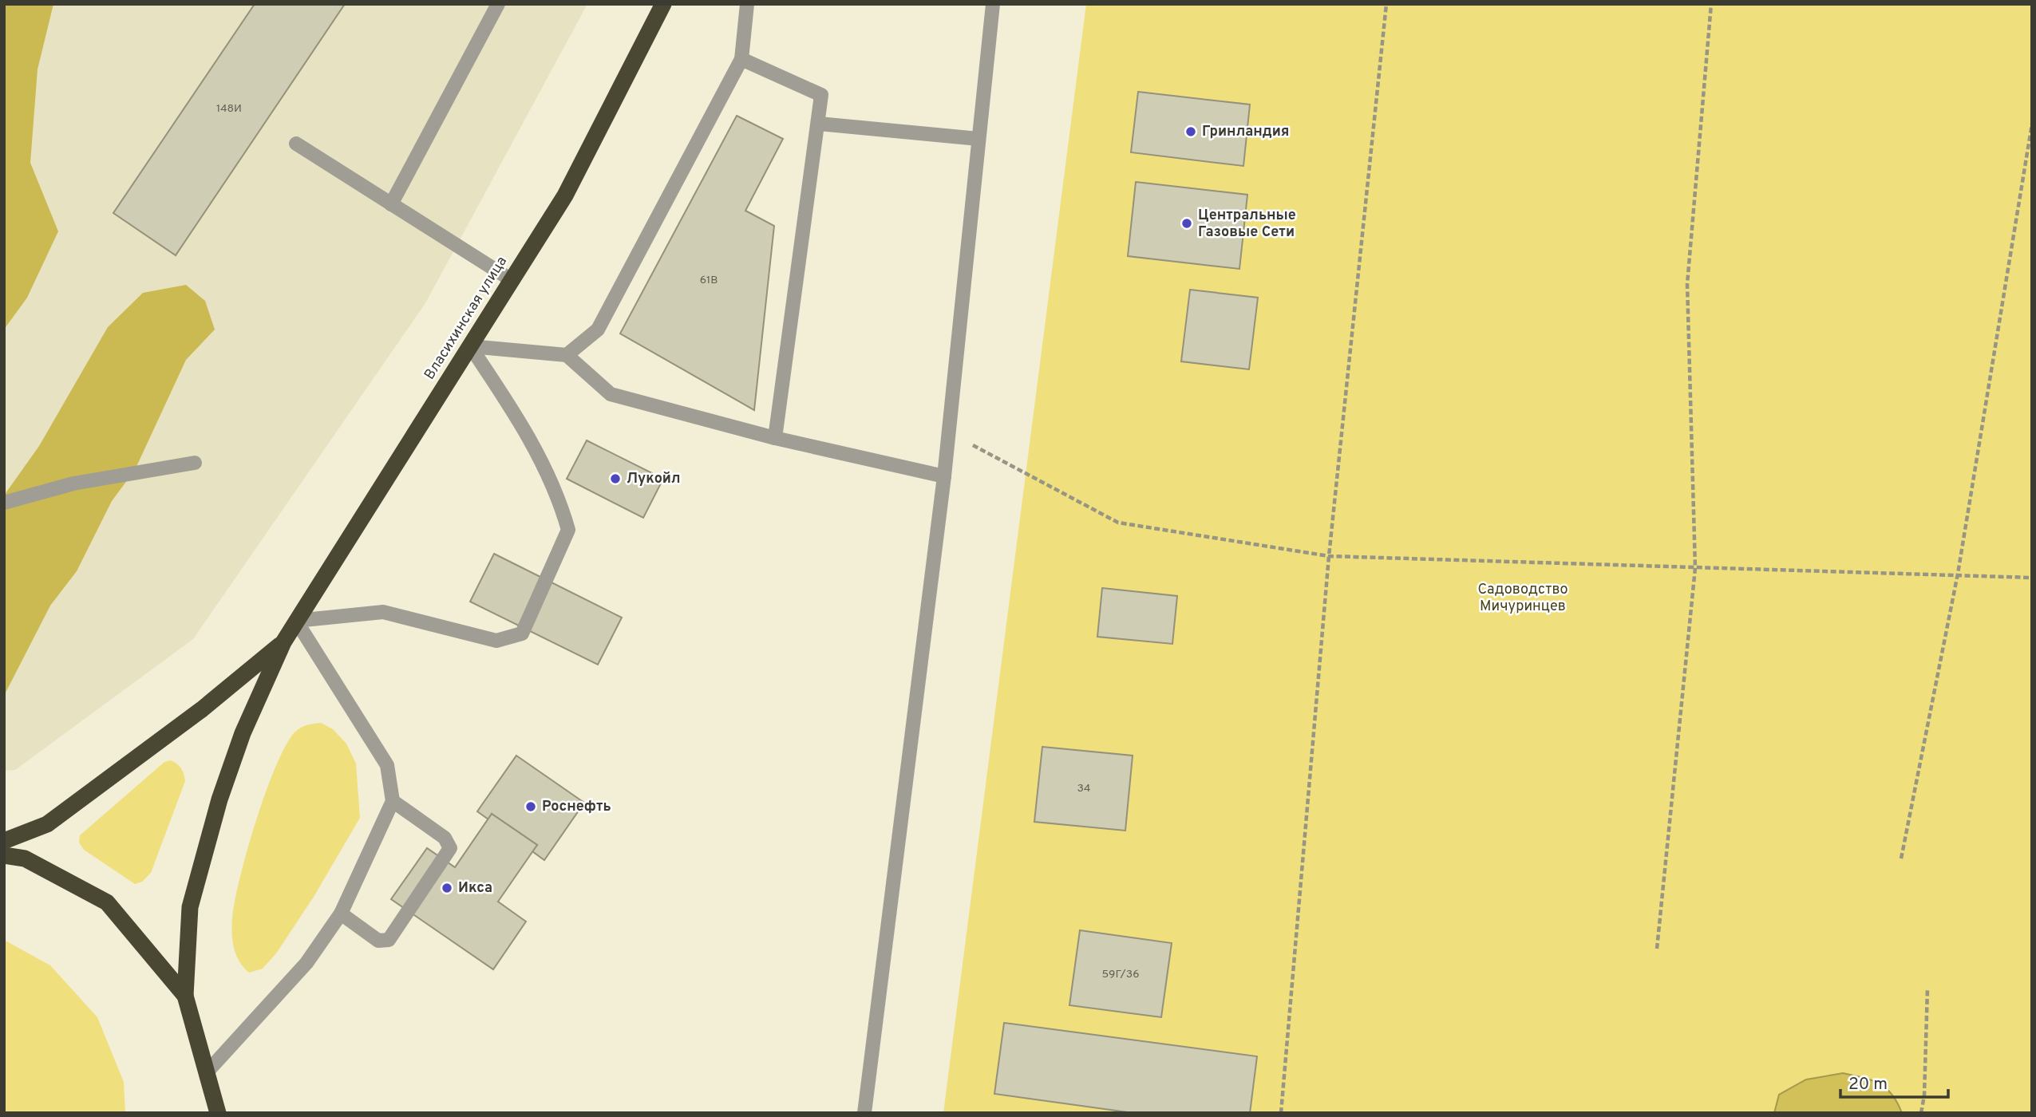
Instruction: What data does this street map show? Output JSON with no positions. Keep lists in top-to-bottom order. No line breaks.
{"streets":{"highway":["Власихинская улица"]},"parks":["Садоводство Мичуринцев"],"places":["Гринландия","Центральные Газовые Сети","Лукойл","Роснефть","Икса"],"house_numbers":["148И","61В","34","59Г/36"],"scale_bar":"20 m"}
